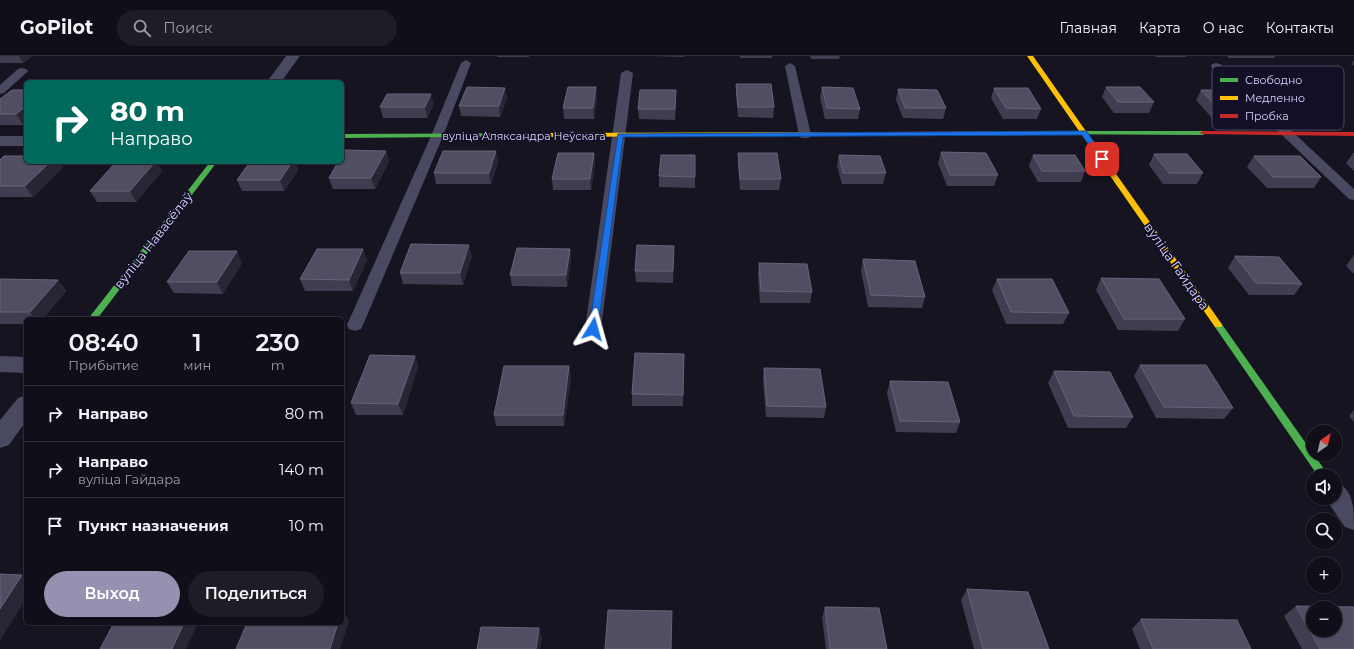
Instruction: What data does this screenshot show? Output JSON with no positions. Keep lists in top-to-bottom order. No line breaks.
{"streets":{"street":["вуліца Аляксандра Неўскага","вуліца Навасёлаў","вуліца Гайдара"]},"crossings":[["вуліца Аляксандра Неўскага","вуліца Гайдара"]],"legend":["Свободно","Медленно","Пробка"],"north":"top right","page":{"header":"GoPilot","search":"Поиск","nav":["Главная","Карта","О нас","Контакты"],"turn":["80 m","Направо"],"eta":["08:40","Прибытие","1","мин","230","m"],"list":[{"name":"Направо","value":"80 m"},{"name":"Направо","note":"вуліца Гайдара","value":"140 m"},{"name":"Пункт назначения","value":"10 m"}],"map_buttons":["+","−"],"buttons":["Выход","Поделиться"]}}
